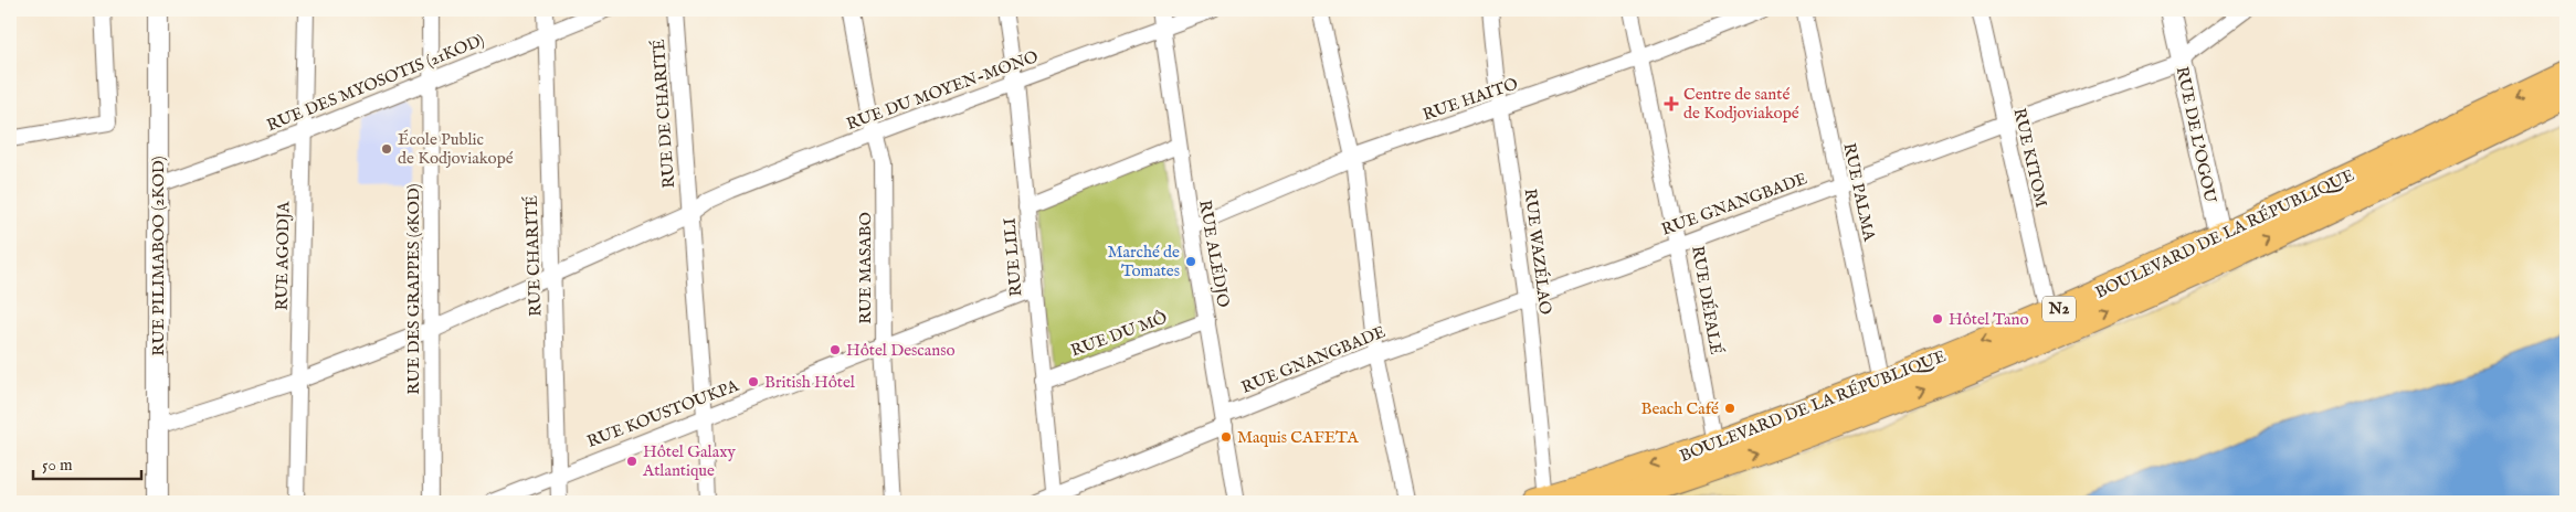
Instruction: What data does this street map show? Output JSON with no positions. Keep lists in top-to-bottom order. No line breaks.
{"streets":{"highway":["BOULEVARD DE LA RÉPUBLIQUE","N2"],"street":["RUE DES MYOSOTIS (21KOD)","RUE DU MOYEN-MONO","RUE HAITO","RUE DE CHARITÉ","RUE DE L'OGOU","RUE KITOM","RUE PALMA","RUE GNANGBADE","RUE WAZÉLAO","RUE ALÉDJO","RUE PILIMABOO (2KOD)","RUE AGODJA","RUE CHARITÉ","RUE LILI","RUE MASABO","RUE DES GRAPPES (6KOD)","RUE DÉFALÉ","RUE DU MÔ","RUE KOUSTOUKPA"]},"crossings":[["RUE DES MYOSOTIS (21KOD)","RUE PILIMABOO (2KOD)"],["RUE DES MYOSOTIS (21KOD)","RUE AGODJA"],["RUE DES MYOSOTIS (21KOD)","RUE CHARITÉ"],["RUE DES MYOSOTIS (21KOD)","RUE DES GRAPPES (6KOD)"],["RUE DU MOYEN-MONO","RUE DE CHARITÉ"],["RUE DU MOYEN-MONO","RUE ALÉDJO"],["RUE DU MOYEN-MONO","RUE PILIMABOO (2KOD)"],["RUE DU MOYEN-MONO","RUE AGODJA"],["RUE DU MOYEN-MONO","RUE CHARITÉ"],["RUE DU MOYEN-MONO","RUE LILI"],["RUE DU MOYEN-MONO","RUE MASABO"],["RUE DU MOYEN-MONO","RUE DES GRAPPES (6KOD)"],["RUE HAITO","RUE WAZÉLAO"],["RUE HAITO","RUE ALÉDJO"],["RUE HAITO","RUE DÉFALÉ"],["RUE DE CHARITÉ","RUE KOUSTOUKPA"],["RUE DE L'OGOU","RUE GNANGBADE"],["RUE DE L'OGOU","BOULEVARD DE LA RÉPUBLIQUE"],["RUE KITOM","RUE GNANGBADE"],["RUE KITOM","BOULEVARD DE LA RÉPUBLIQUE"],["RUE PALMA","RUE GNANGBADE"],["RUE PALMA","BOULEVARD DE LA RÉPUBLIQUE"],["RUE GNANGBADE","RUE WAZÉLAO"],["RUE GNANGBADE","RUE ALÉDJO"],["RUE GNANGBADE","RUE LILI"],["RUE GNANGBADE","RUE DÉFALÉ"],["BOULEVARD DE LA RÉPUBLIQUE","RUE WAZÉLAO"],["BOULEVARD DE LA RÉPUBLIQUE","RUE DÉFALÉ"],["RUE ALÉDJO","RUE DU MÔ"],["RUE CHARITÉ","RUE KOUSTOUKPA"],["RUE LILI","RUE DU MÔ"],["RUE LILI","RUE KOUSTOUKPA"],["RUE MASABO","RUE KOUSTOUKPA"]],"places":{"health":["Centre de santé de Kodjoviakopé"],"other":["École Public de Kodjoviakopé","Marché de Tomates","Hôtel Tano","Hôtel Descanso","British Hôtel","Beach Café","Maquis CAFETA","Hôtel Galaxy Atlantique"]},"scale_bar":"50 m"}
